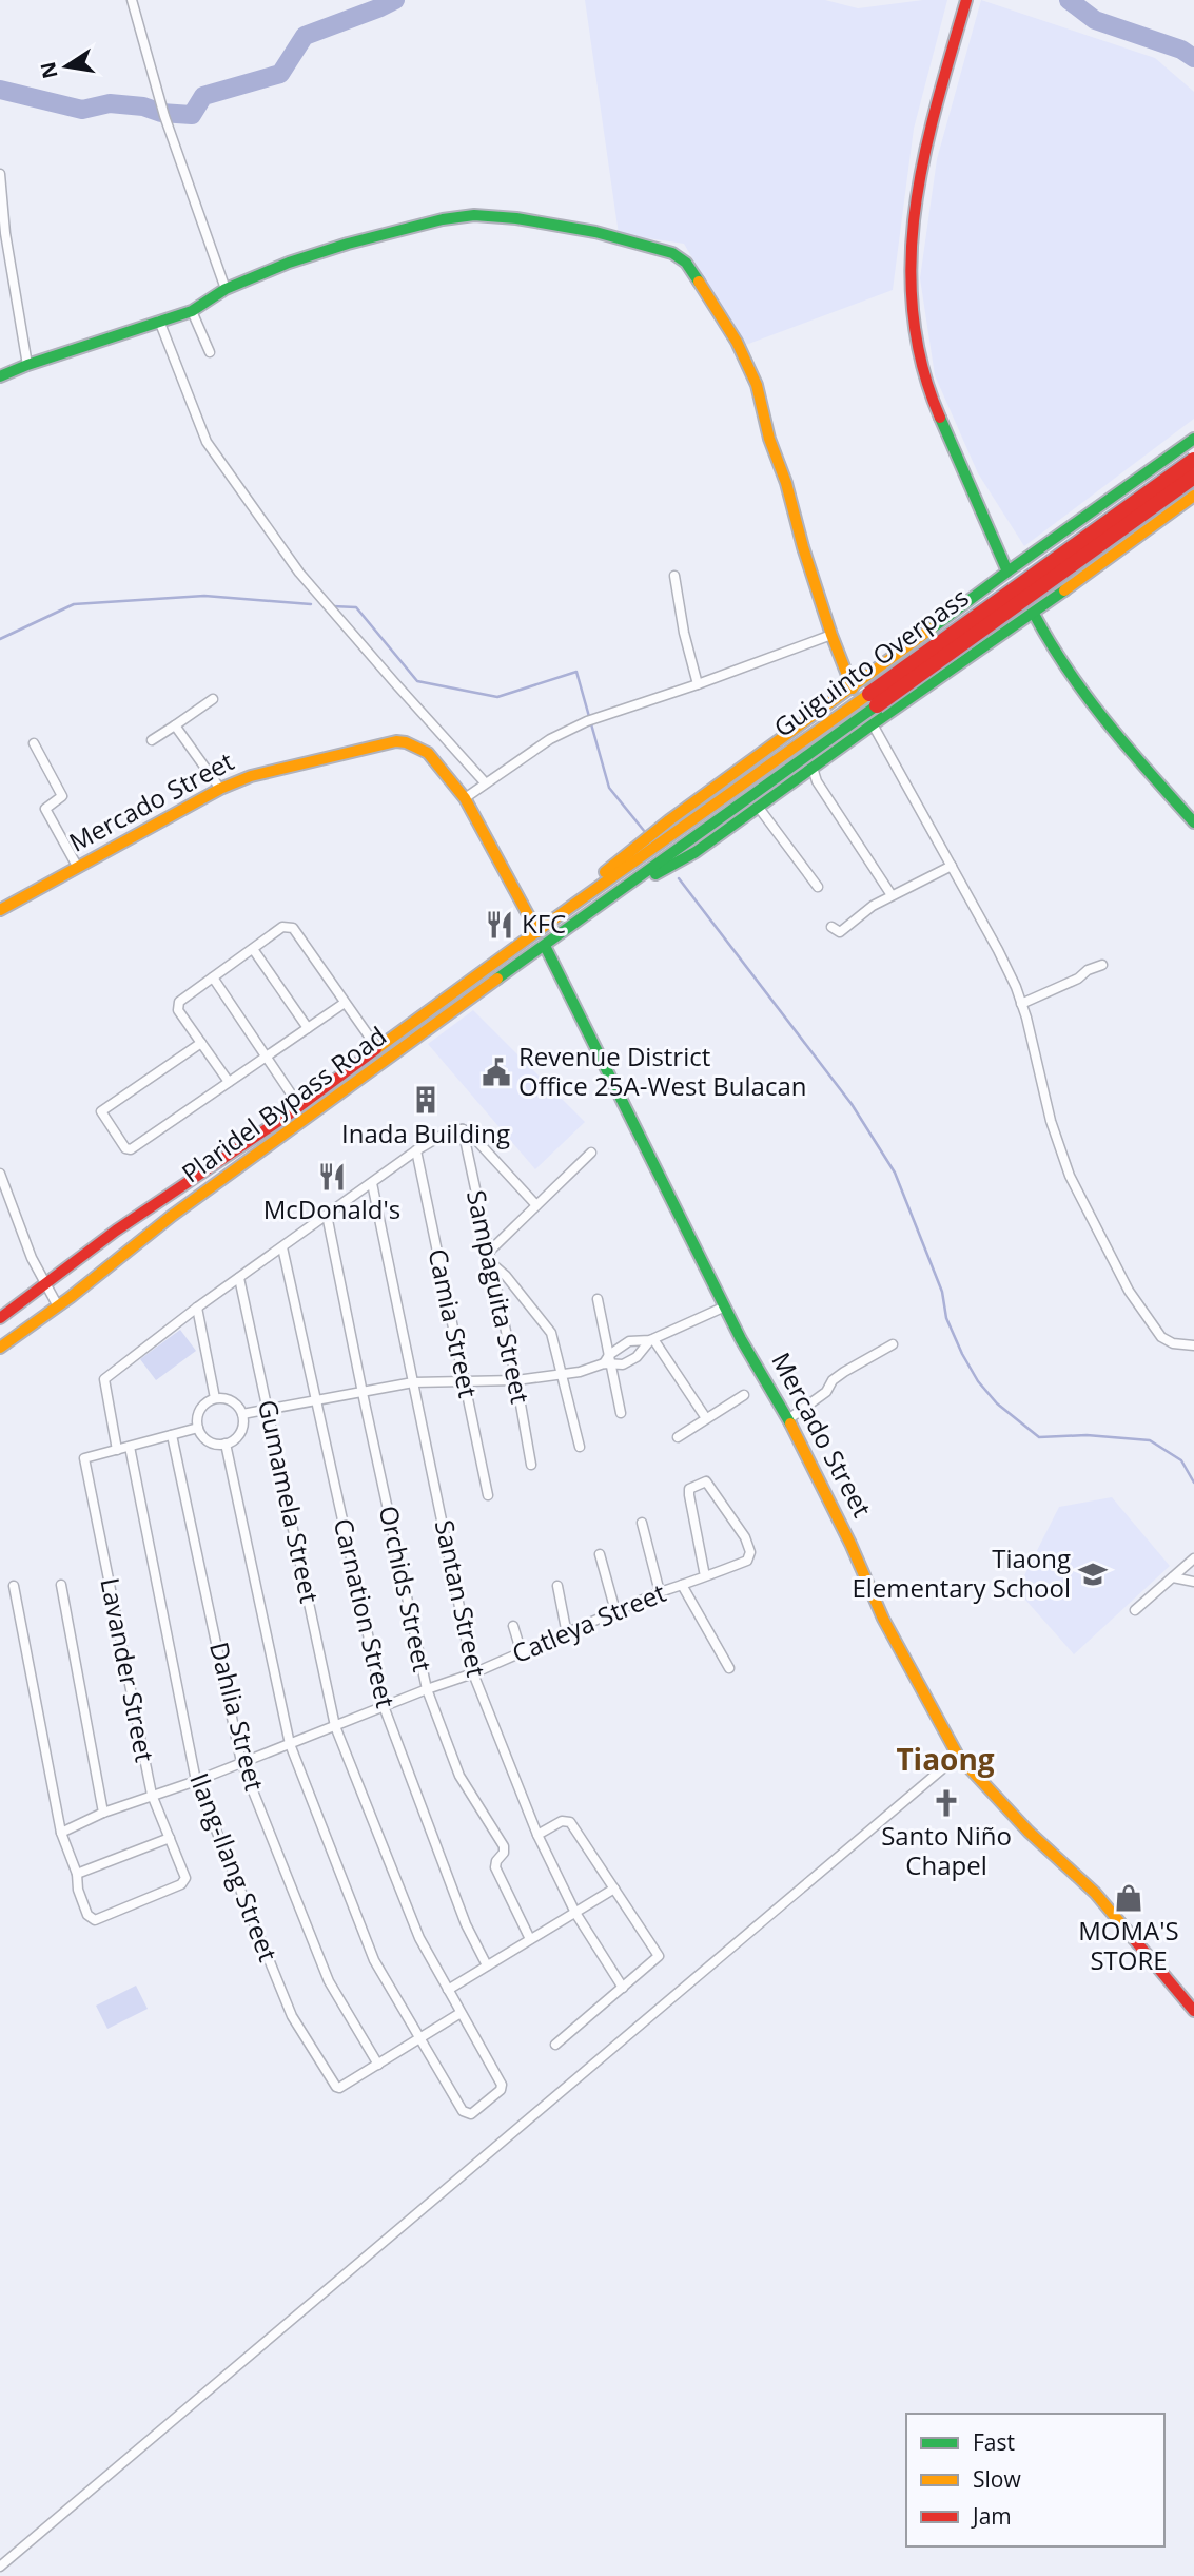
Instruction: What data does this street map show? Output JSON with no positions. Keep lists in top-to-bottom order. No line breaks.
{"streets":{"main road":["Guiguinto Overpass","Mercado Street","Plaridel Bypass Road"],"street":["Sampaguita Street","Camia Street","Gumamela Street","Orchids Street","Santan Street","Carnation Street","Catleya Street","Lavander Street","Dahlia Street","Ilang-Ilang Street"]},"crossings":[["Guiguinto Overpass","Plaridel Bypass Road"],["Mercado Street","Plaridel Bypass Road"],["Gumamela Street","Catleya Street"],["Gumamela Street","Ilang-Ilang Street"],["Orchids Street","Catleya Street"],["Santan Street","Catleya Street"],["Carnation Street","Catleya Street"],["Catleya Street","Lavander Street"],["Catleya Street","Dahlia Street"],["Catleya Street","Ilang-Ilang Street"],["Dahlia Street","Ilang-Ilang Street"]],"districts":["Tiaong"],"places":{"restaurant":["KFC","McDonald's"],"public building":["Revenue District Office 25A-West Bulacan"],"building":["Inada Building"],"school or university":["Tiaong Elementary School"],"church":["Santo Niño Chapel"],"shop":["MOMA'S STORE"]},"legend":["Fast","Slow","Jam"],"north":"left"}
